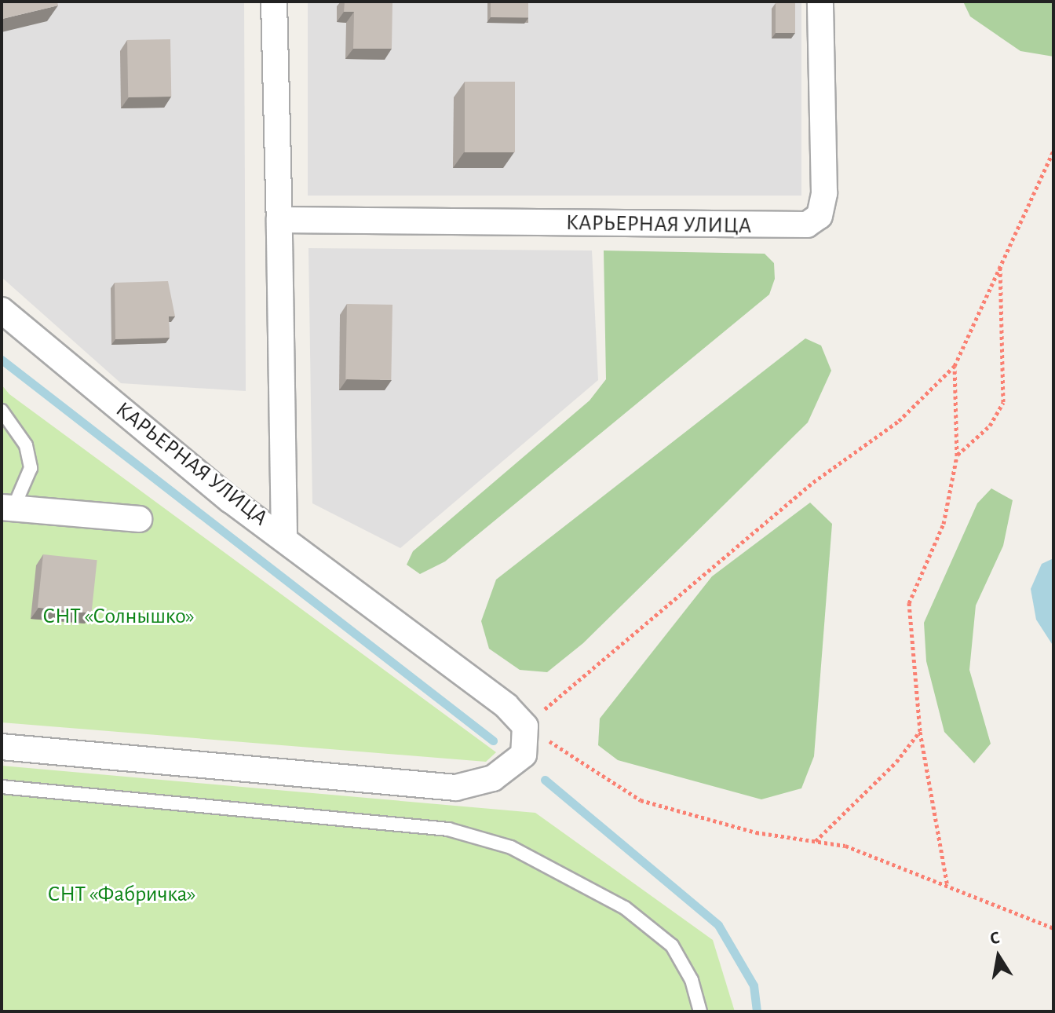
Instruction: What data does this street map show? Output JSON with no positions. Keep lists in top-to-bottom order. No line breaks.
{"streets":{"street":["КАРЬЕРНАЯ УЛИЦА"]},"parks":["СНТ «Солнышко»","СНТ «Фабричка»"],"north":"top"}
